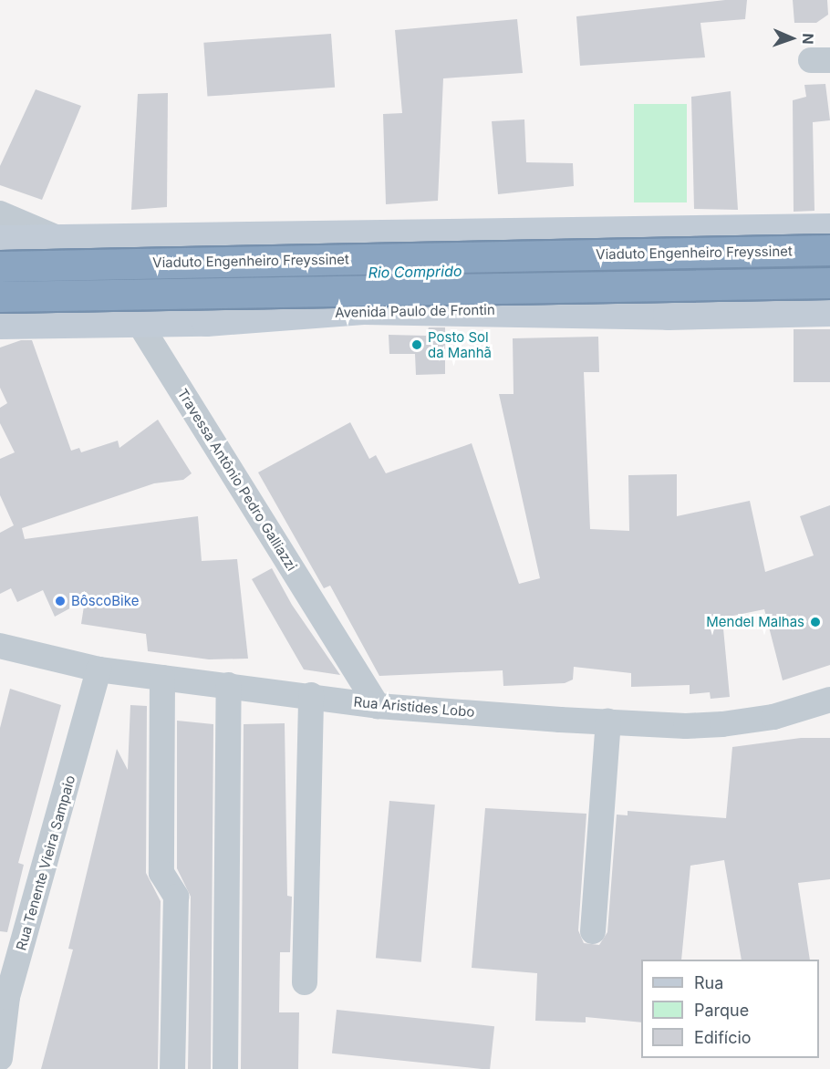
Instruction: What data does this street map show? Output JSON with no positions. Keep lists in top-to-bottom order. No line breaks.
{"streets":{"highway":["Viaduto Engenheiro Freyssinet"],"main road":["Avenida Paulo de Frontin"],"street":["Travessa Antônio Pedro Galliazzi","Rua Aristides Lobo","Rua Tenente Vieira Sampaio"]},"crossings":[["Avenida Paulo de Frontin","Travessa Antônio Pedro Galliazzi"],["Travessa Antônio Pedro Galliazzi","Rua Aristides Lobo"],["Rua Aristides Lobo","Rua Tenente Vieira Sampaio"]],"water":["Rio Comprido"],"places":["Posto Sol da Manhã","BôscoBike","Mendel Malhas"],"legend":["Rua","Parque","Edifício"],"north":"right"}
